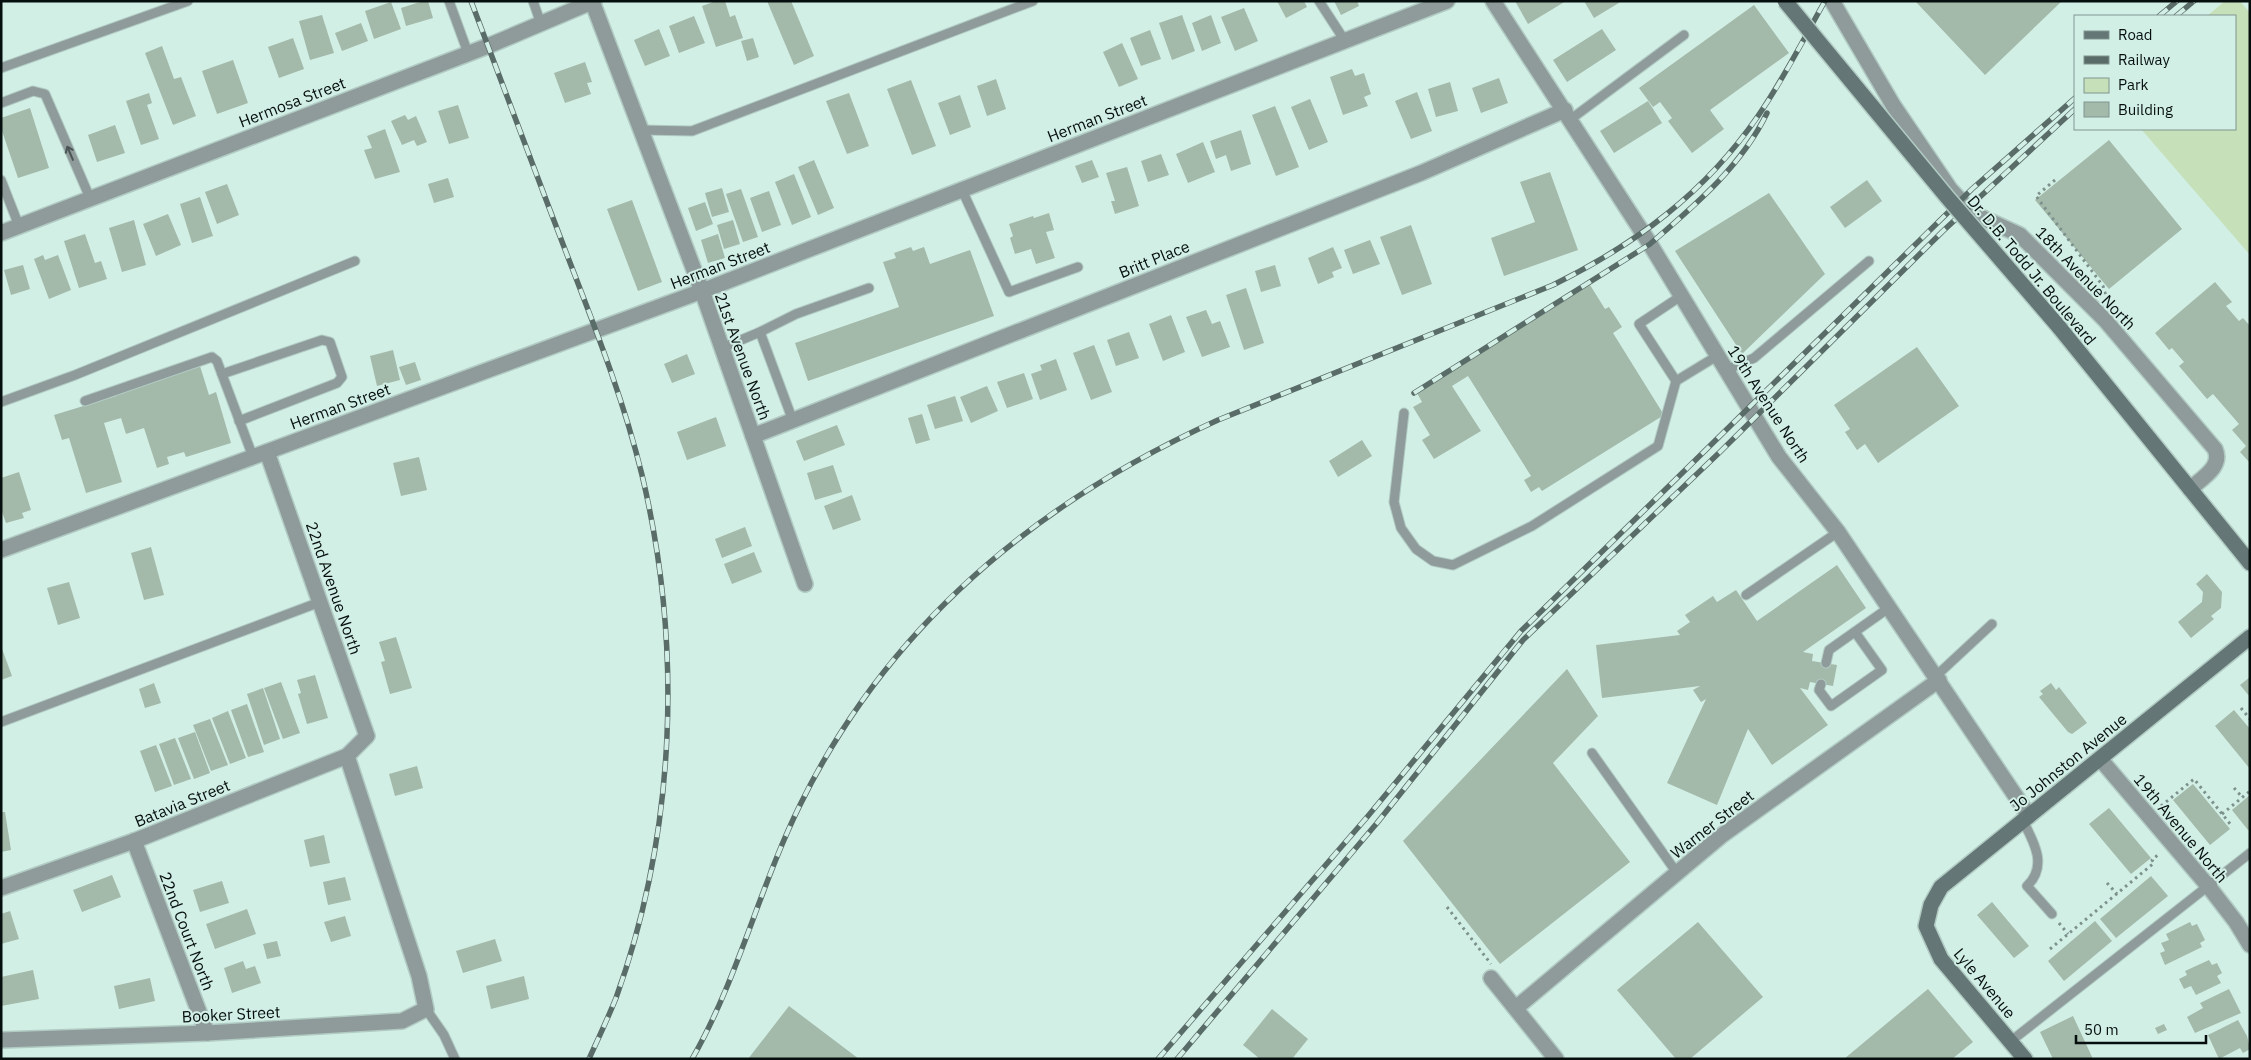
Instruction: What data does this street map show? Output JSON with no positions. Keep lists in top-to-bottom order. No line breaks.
{"streets":{"main road":["Dr. D.B. Todd Jr. Boulevard","Jo Johnston Avenue","Lyle Avenue"],"street":["Hermosa Street","Herman Street","Britt Place","18th Avenue North","21st Avenue North","19th Avenue North","22nd Avenue North","Batavia Street","Warner Street","22nd Court North","Booker Street"]},"crossings":[["Hermosa Street","21st Avenue North"],["Herman Street","21st Avenue North"],["Herman Street","22nd Avenue North"],["Britt Place","21st Avenue North"],["Britt Place","19th Avenue North"],["Dr. D.B. Todd Jr. Boulevard","18th Avenue North"],["19th Avenue North","Jo Johnston Avenue"],["19th Avenue North","Warner Street"],["22nd Avenue North","Batavia Street"],["Jo Johnston Avenue","Lyle Avenue"],["Batavia Street","22nd Court North"],["22nd Court North","Booker Street"]],"legend":["Road","Railway","Park","Building"],"scale_bar":"50 m"}
